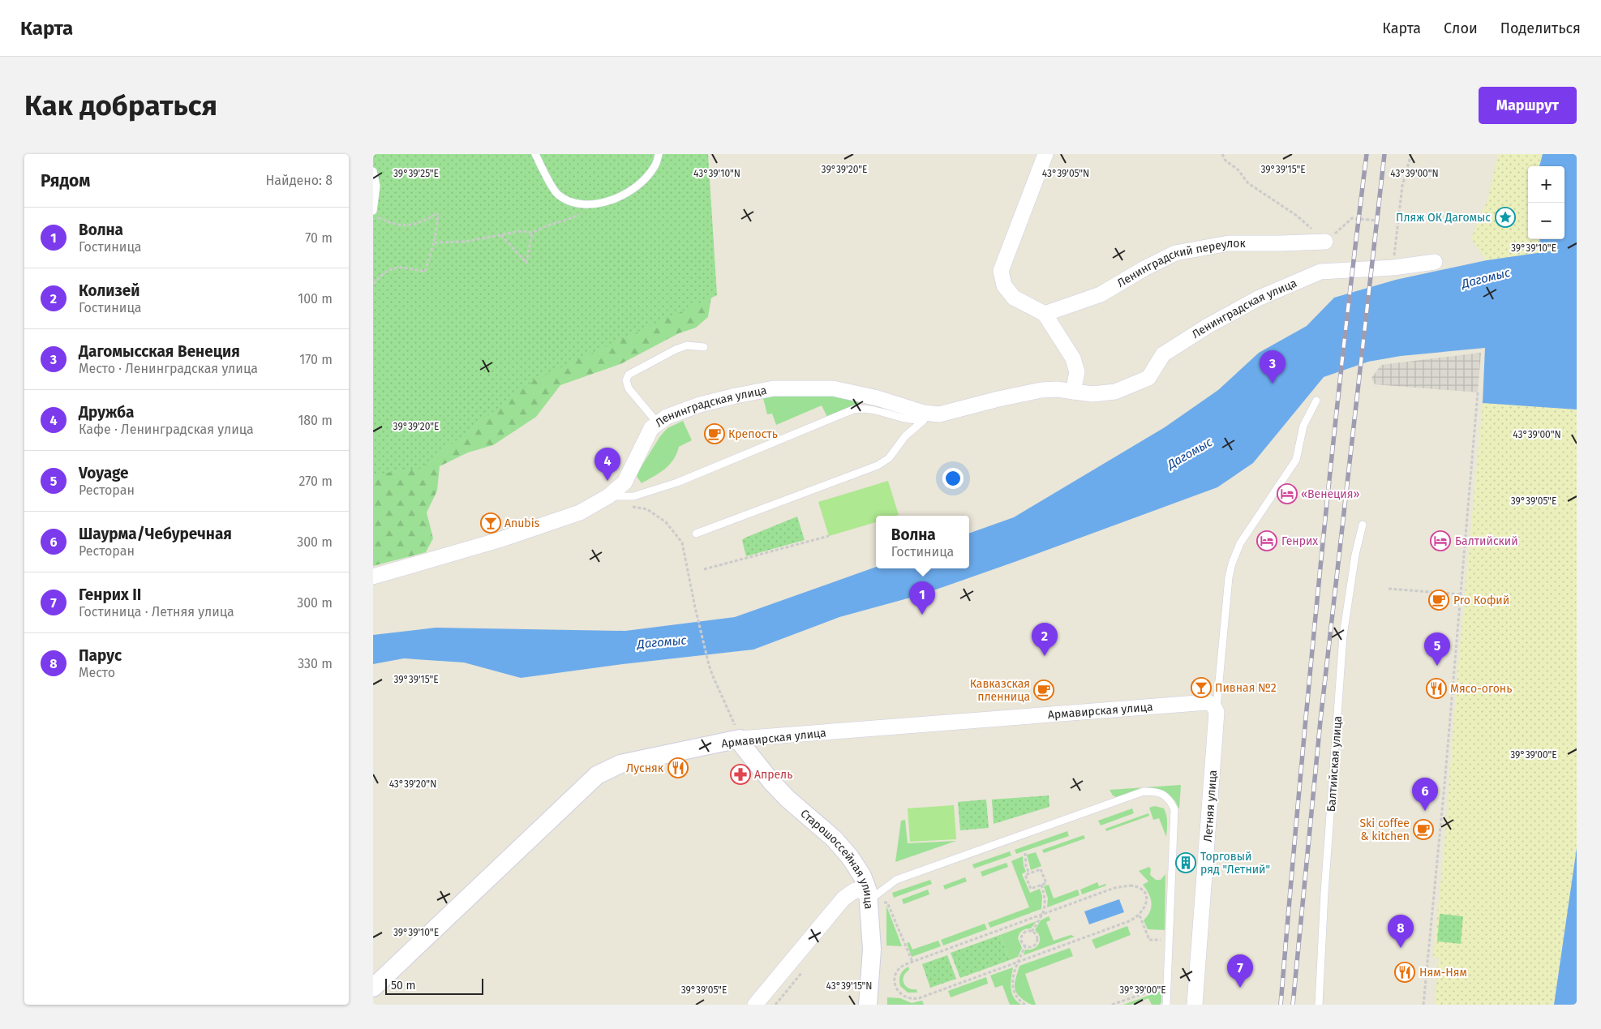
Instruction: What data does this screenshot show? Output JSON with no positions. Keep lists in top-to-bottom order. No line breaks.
{"streets":{"street":["Ленинградский переулок","Ленинградская улица","Армавирская улица","Летняя улица","Старошоссейная улица"],"lane":["Балтийская улица"]},"crossings":[["Армавирская улица","Летняя улица"],["Армавирская улица","Старошоссейная улица"]],"water":["Дагомыс"],"places":{"place":["Пляж ОК Дагомыс"],"cafe":["Крепость","Pro Кофий","Кавказская пленница","Ski coffee & kitchen"],"hotel":["«Венеция»","Генрих","Балтийский"],"bar":["Anubis","Пивная №2"],"restaurant":["Мясо-огонь","Лусняк","Ням-Ням"],"pharmacy":["Апрель"],"building":["Торговый ряд \"Летний\""]},"scale_bar":"50 m","page":{"header":"Карта","nav":["Карта","Слои","Поделиться"],"buttons":"Маршрут","title":"Как добраться","heading":["Рядом","Найдено: 8"],"map_buttons":["+","−"],"list":[{"mark":"1","name":"Волна","note":"Гостиница","value":"70 m"},{"mark":"2","name":"Колизей","note":"Гостиница","value":"100 m"},{"mark":"3","name":"Дагомысская Венеция","note":"Место · Ленинградская улица","value":"170 m"},{"mark":"4","name":"Дружба","note":"Кафе · Ленинградская улица","value":"180 m"},{"mark":"5","name":"Voyage","note":"Ресторан","value":"270 m"},{"mark":"6","name":"Шаурма/Чебуречная","note":"Ресторан","value":"300 m"},{"mark":"7","name":"Генрих II","note":"Гостиница · Летняя улица","value":"300 m"},{"mark":"8","name":"Парус","note":"Место","value":"330 m"}],"pins":["3","4","1","2","5","6","8","7"],"popup":["Волна","Гостиница"],"scale":"50 m"},"coordinates":["39°39'20\"E","39°39'15\"E","43°39'10\"N","43°39'05\"N","43°39'00\"N","39°39'25\"E","39°39'10\"E","39°39'05\"E","39°39'00\"E","43°39'20\"N","43°39'15\"N"]}
